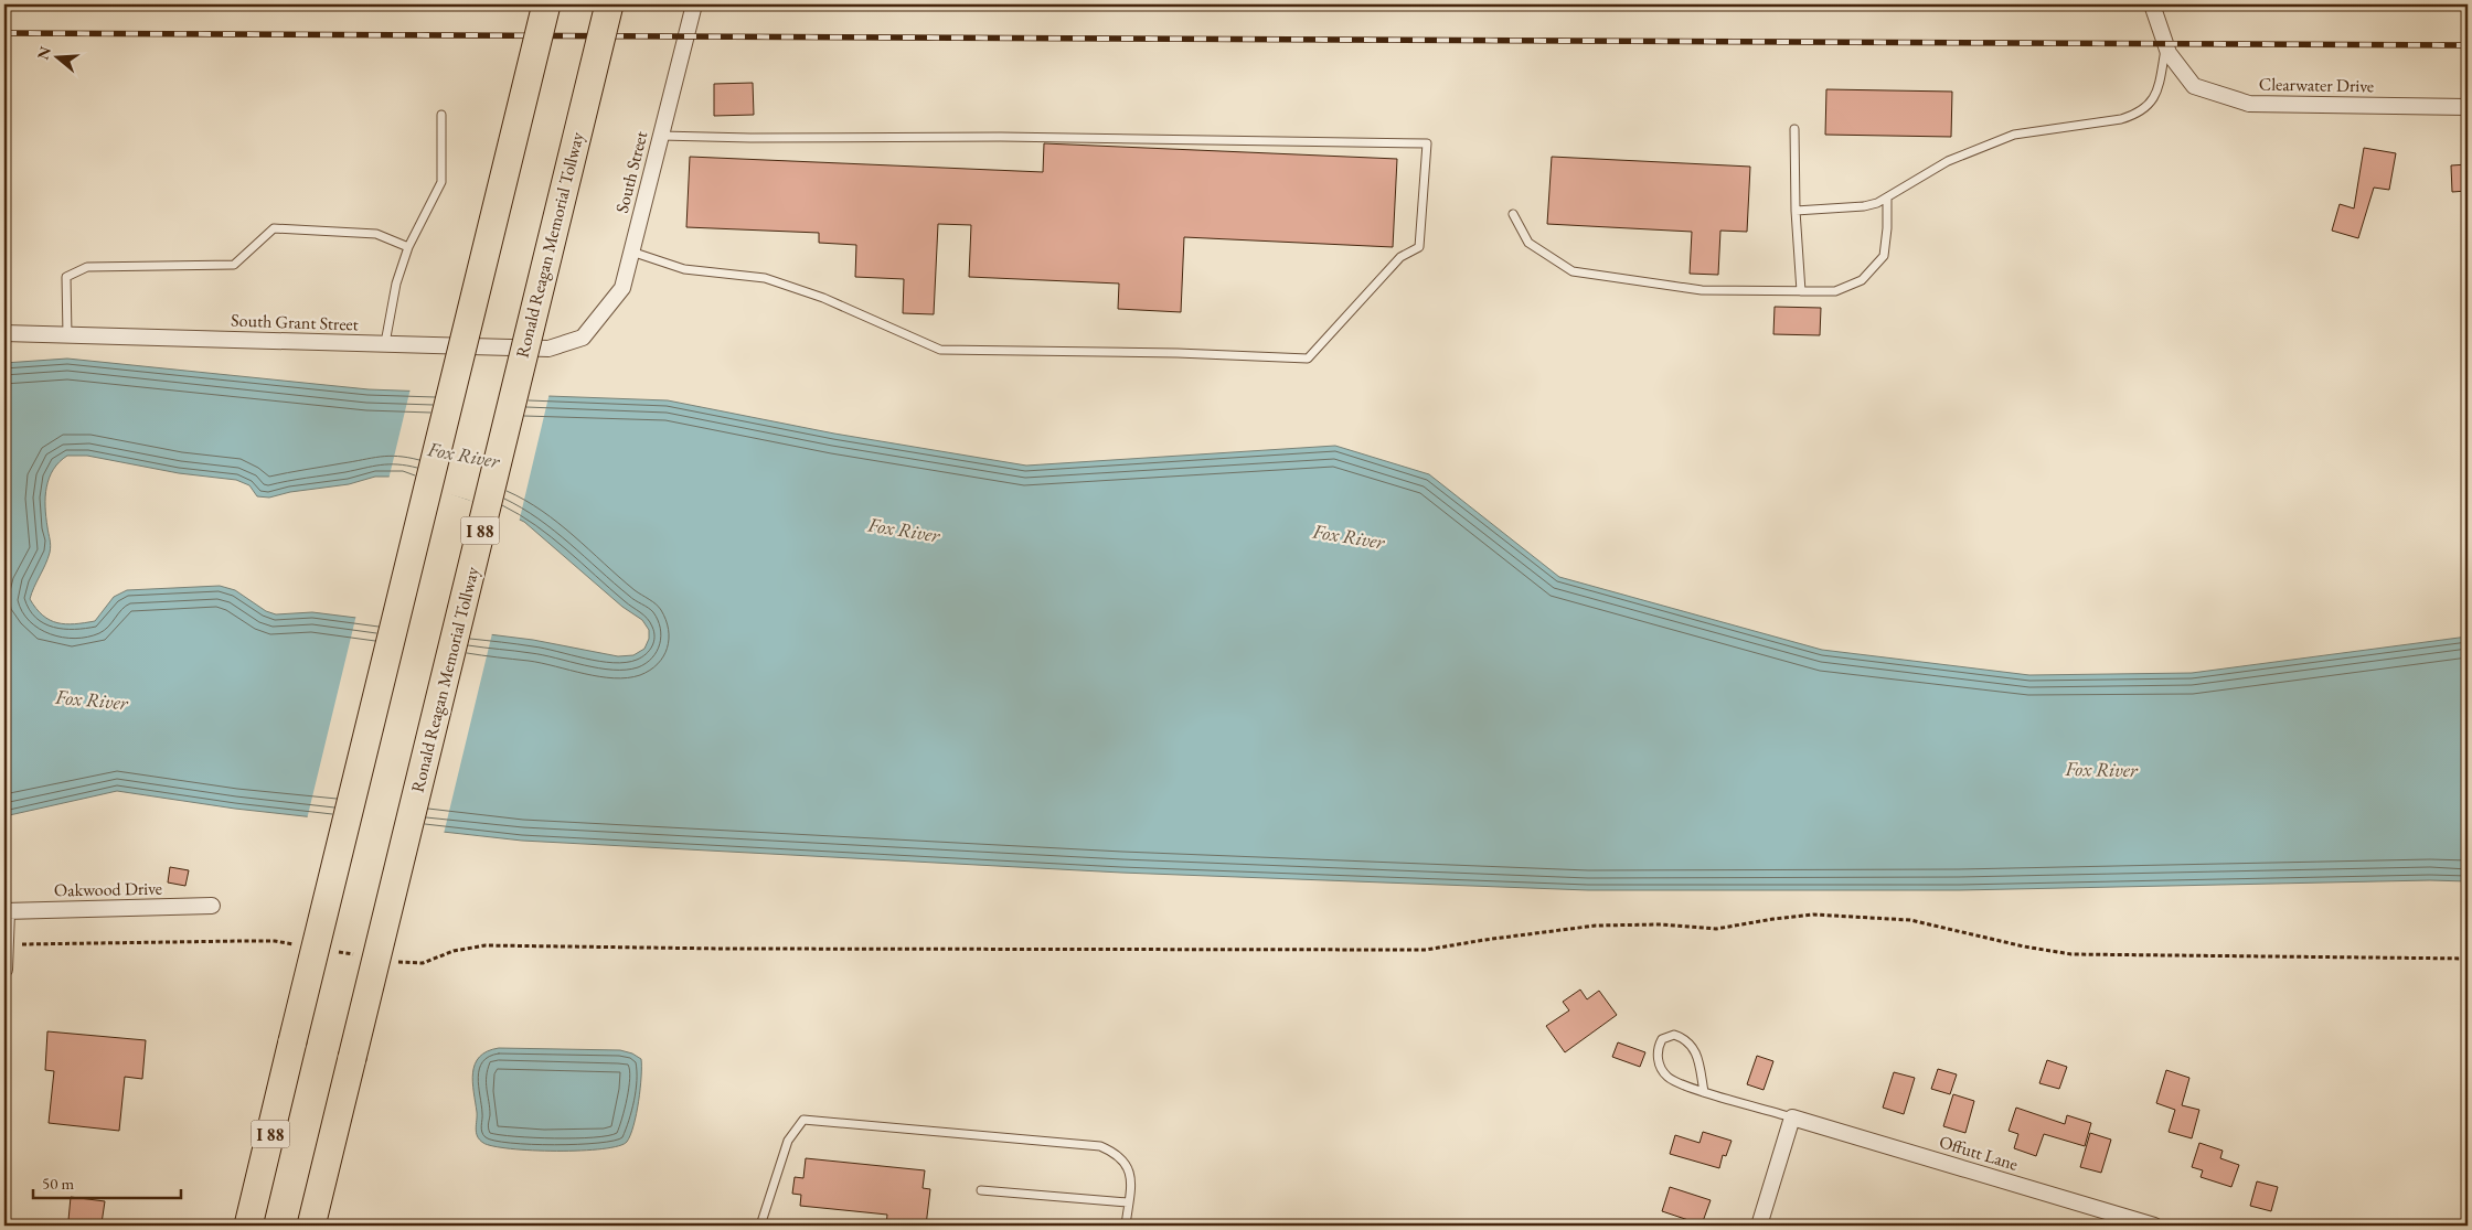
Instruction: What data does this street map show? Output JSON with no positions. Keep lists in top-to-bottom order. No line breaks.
{"streets":{"highway":["Ronald Reagan Memorial Tollway","I 88"],"street":["Clearwater Drive","South Street","South Grant Street","Oakwood Drive","Offutt Lane"]},"crossings":[["South Street","South Grant Street"]],"water":["Fox River"],"scale_bar":"50 m","north":"left"}
